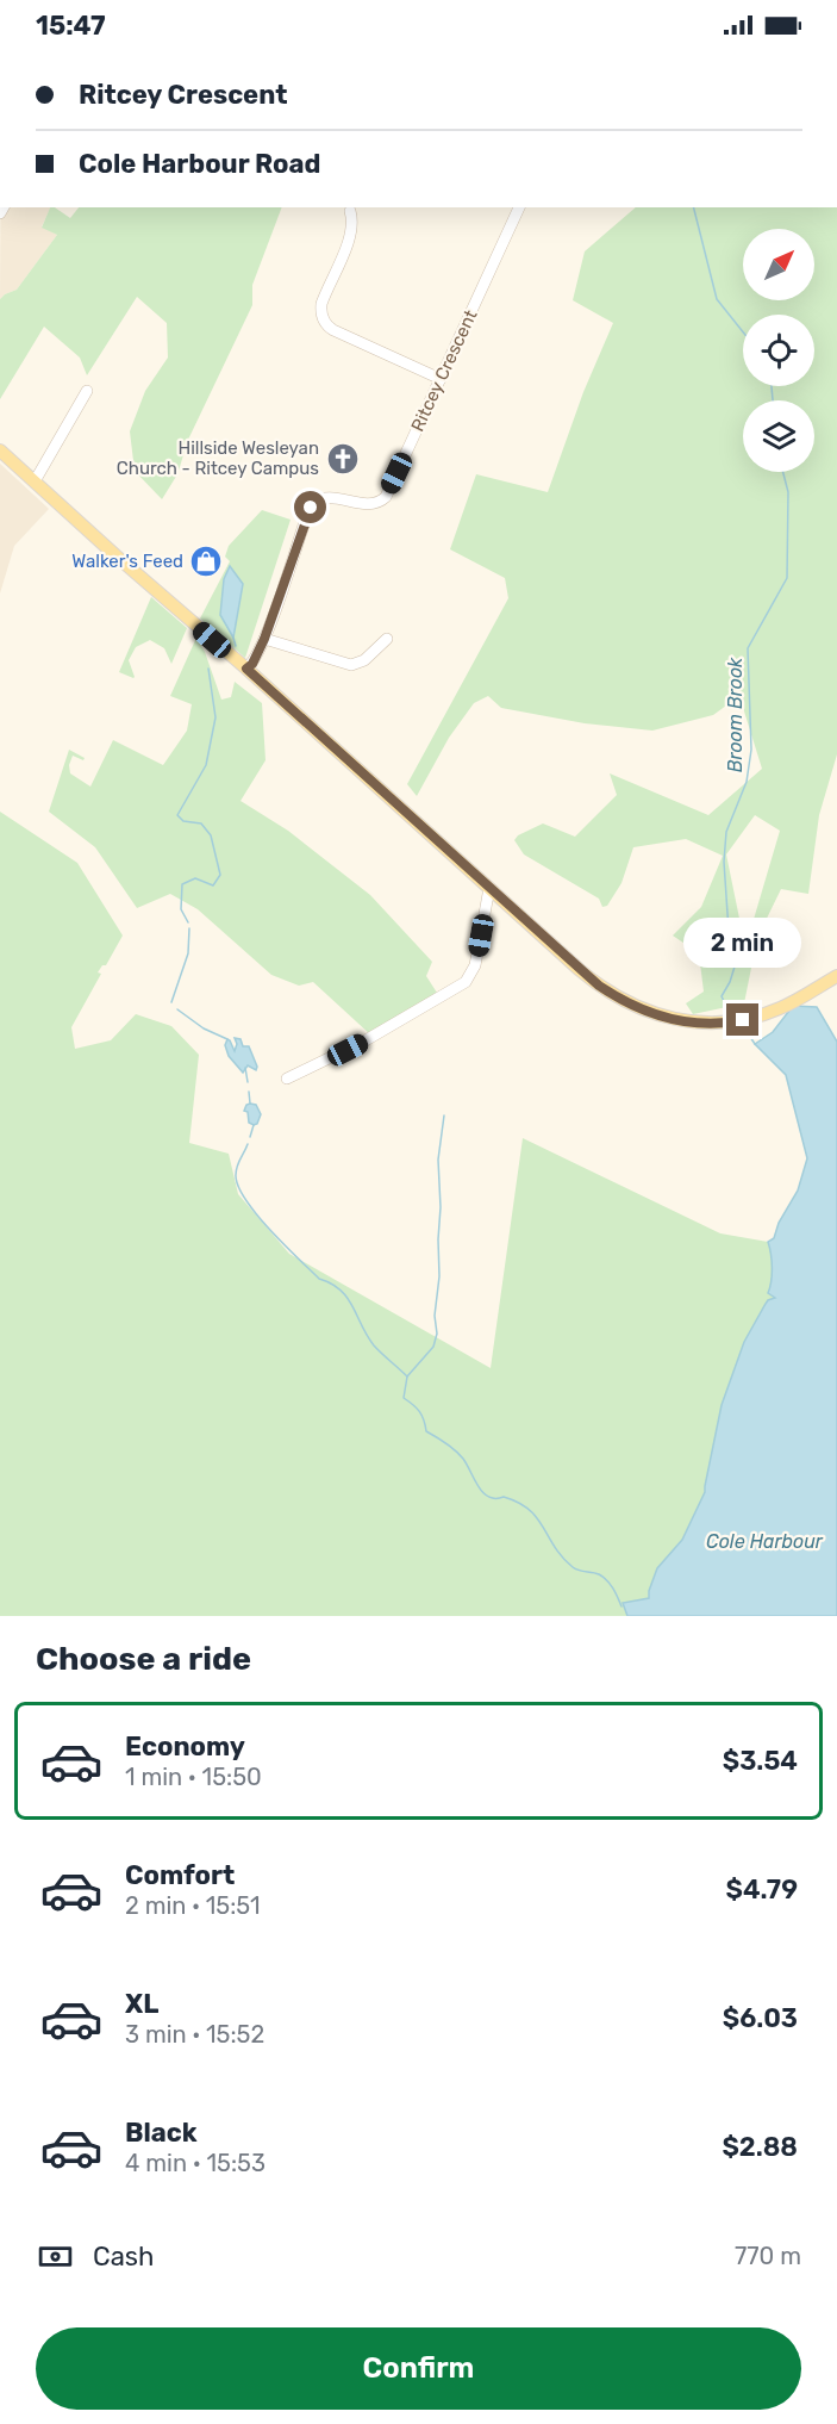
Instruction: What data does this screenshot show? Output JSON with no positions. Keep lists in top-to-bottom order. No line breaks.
{"streets":{"street":["Ritcey Crescent"]},"water":["Broom Brook","Cole Harbour"],"places":{"church":["Hillside Wesleyan Church - Ritcey Campus"],"shop":["Walker's Feed"]},"north":"top right","page":{"status":"15:47","banner":["Ritcey Crescent","Cole Harbour Road"],"bubble":"2 min","heading":"Choose a ride","list":[{"name":"Economy","note":"1 min · 15:50","value":"$3.54"},{"name":"Comfort","note":"2 min · 15:51","value":"$4.79"},{"name":"XL","note":"3 min · 15:52","value":"$6.03"},{"name":"Black","note":"4 min · 15:53","value":"$2.88"}],"pay":["Cash","770 m"],"buttons":"Confirm"}}
